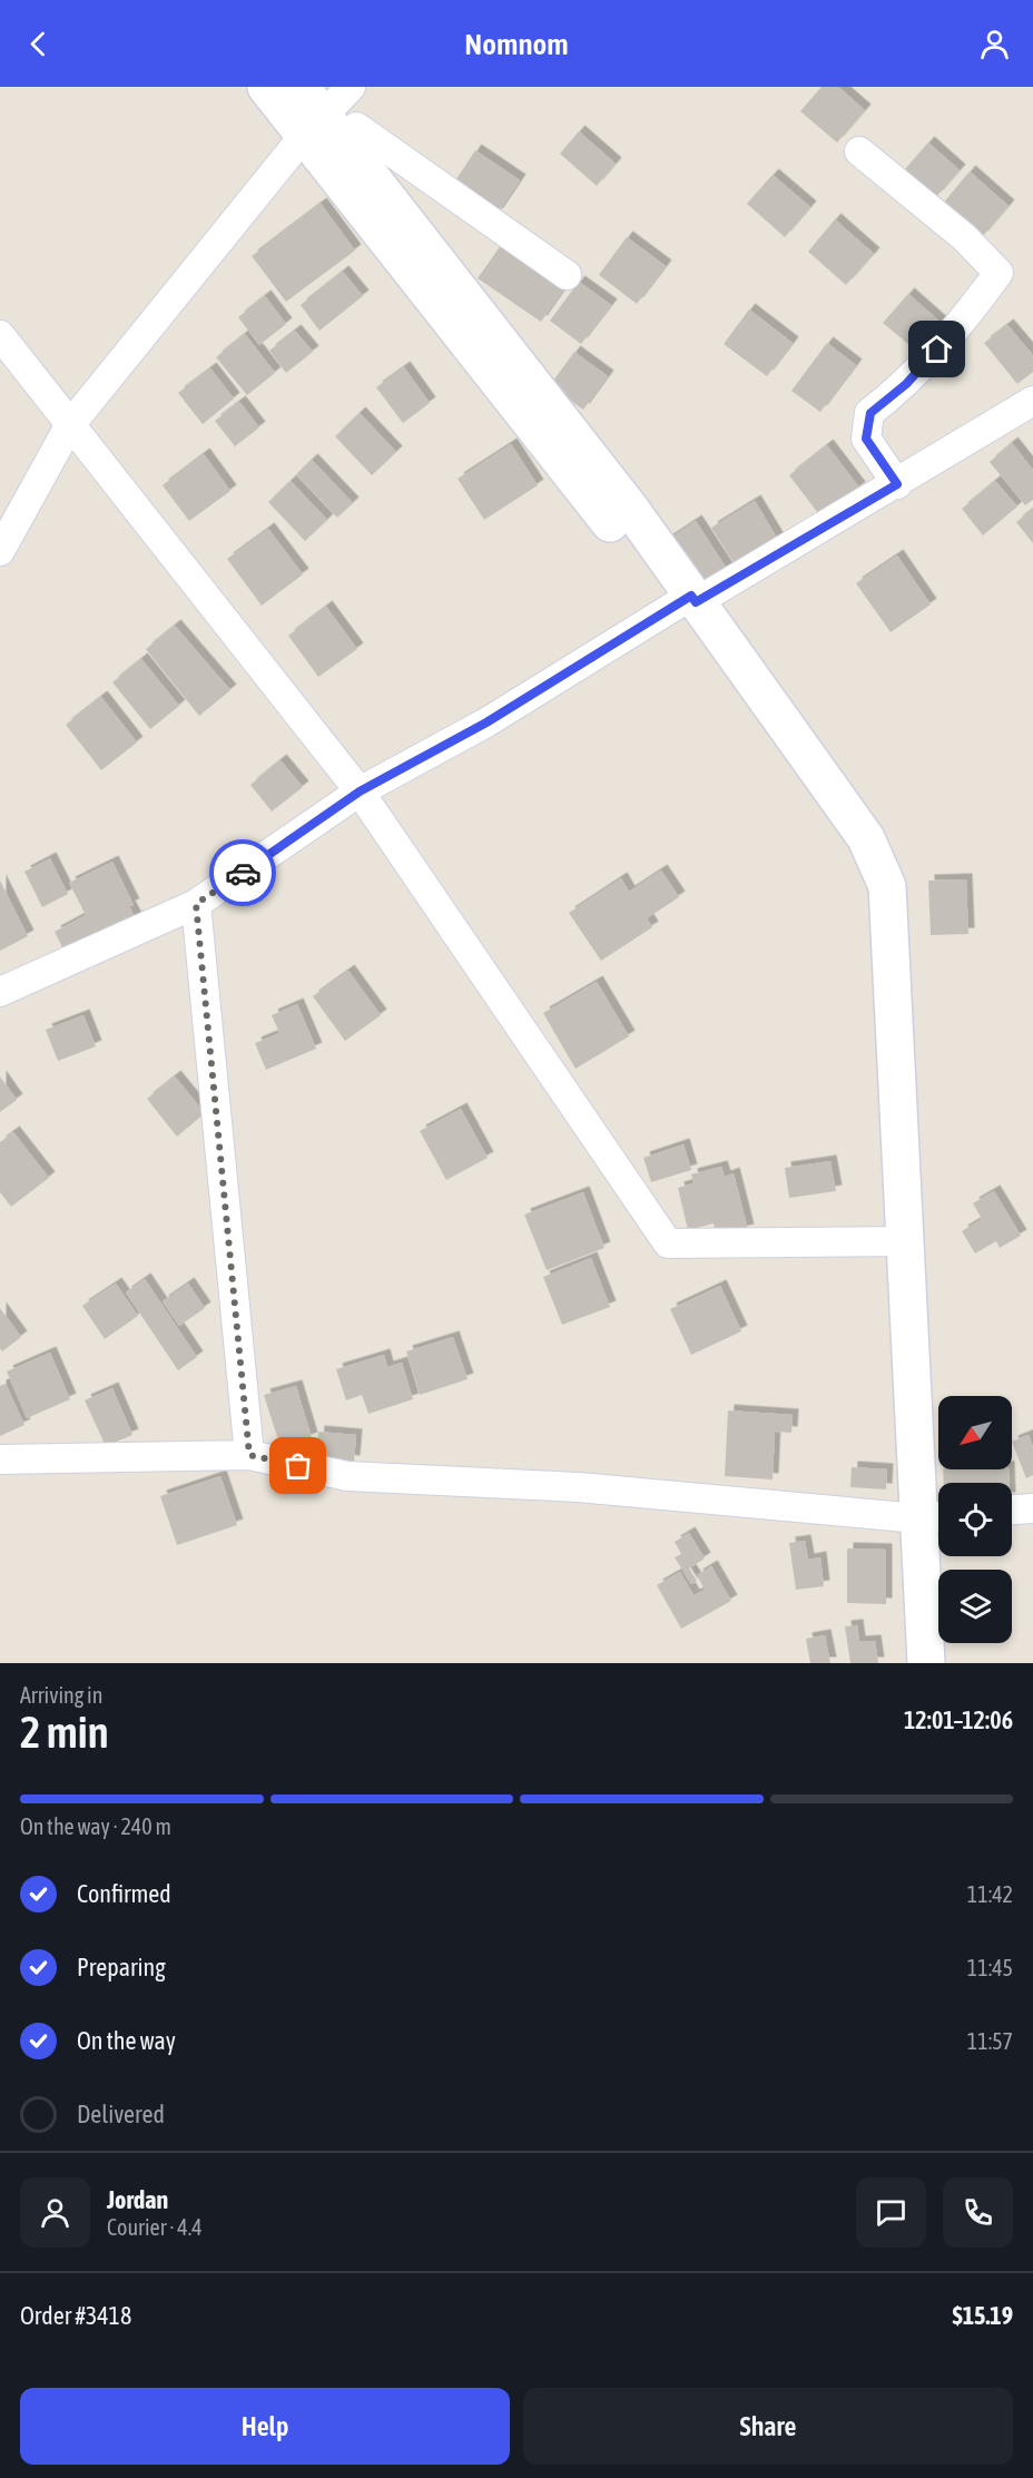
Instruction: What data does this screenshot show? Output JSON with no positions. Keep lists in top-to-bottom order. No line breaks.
{"north":"bottom left","page":{"header":"Nomnom","heading":["2 min","Arriving in","12:01–12:06"],"panel":["Jordan","Courier · 4.4","Order #3418","$15.19"],"bar":"On the way · 240 m","list":[["Confirmed","11:42"],["Preparing","11:45"],["On the way","11:57"],"Delivered"],"buttons":["Help","Share"]}}
